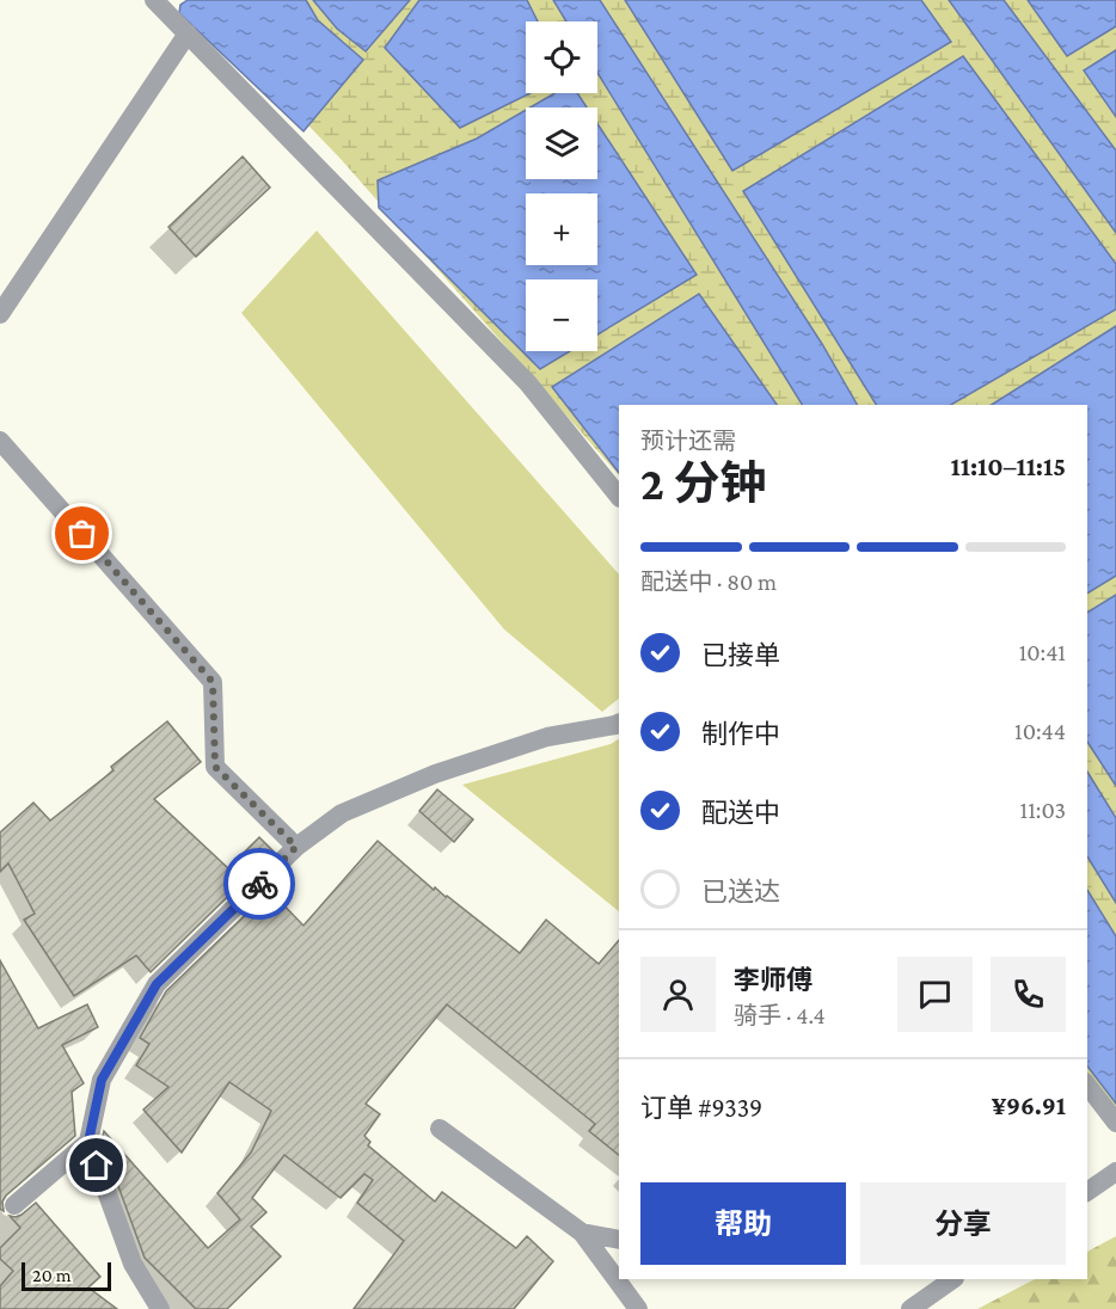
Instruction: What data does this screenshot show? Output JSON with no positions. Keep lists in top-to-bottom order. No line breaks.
{"scale_bar":"20 m","page":{"map_buttons":["+","−"],"heading":["2 分钟","预计还需","11:10–11:15"],"panel":["李师傅","骑手 · 4.4","订单 #9339","¥96.91"],"bar":"配送中 · 80 m","list":[["已接单","10:41"],["制作中","10:44"],["配送中","11:03"],"已送达"],"buttons":["帮助","分享"],"scale":"20 m"}}
